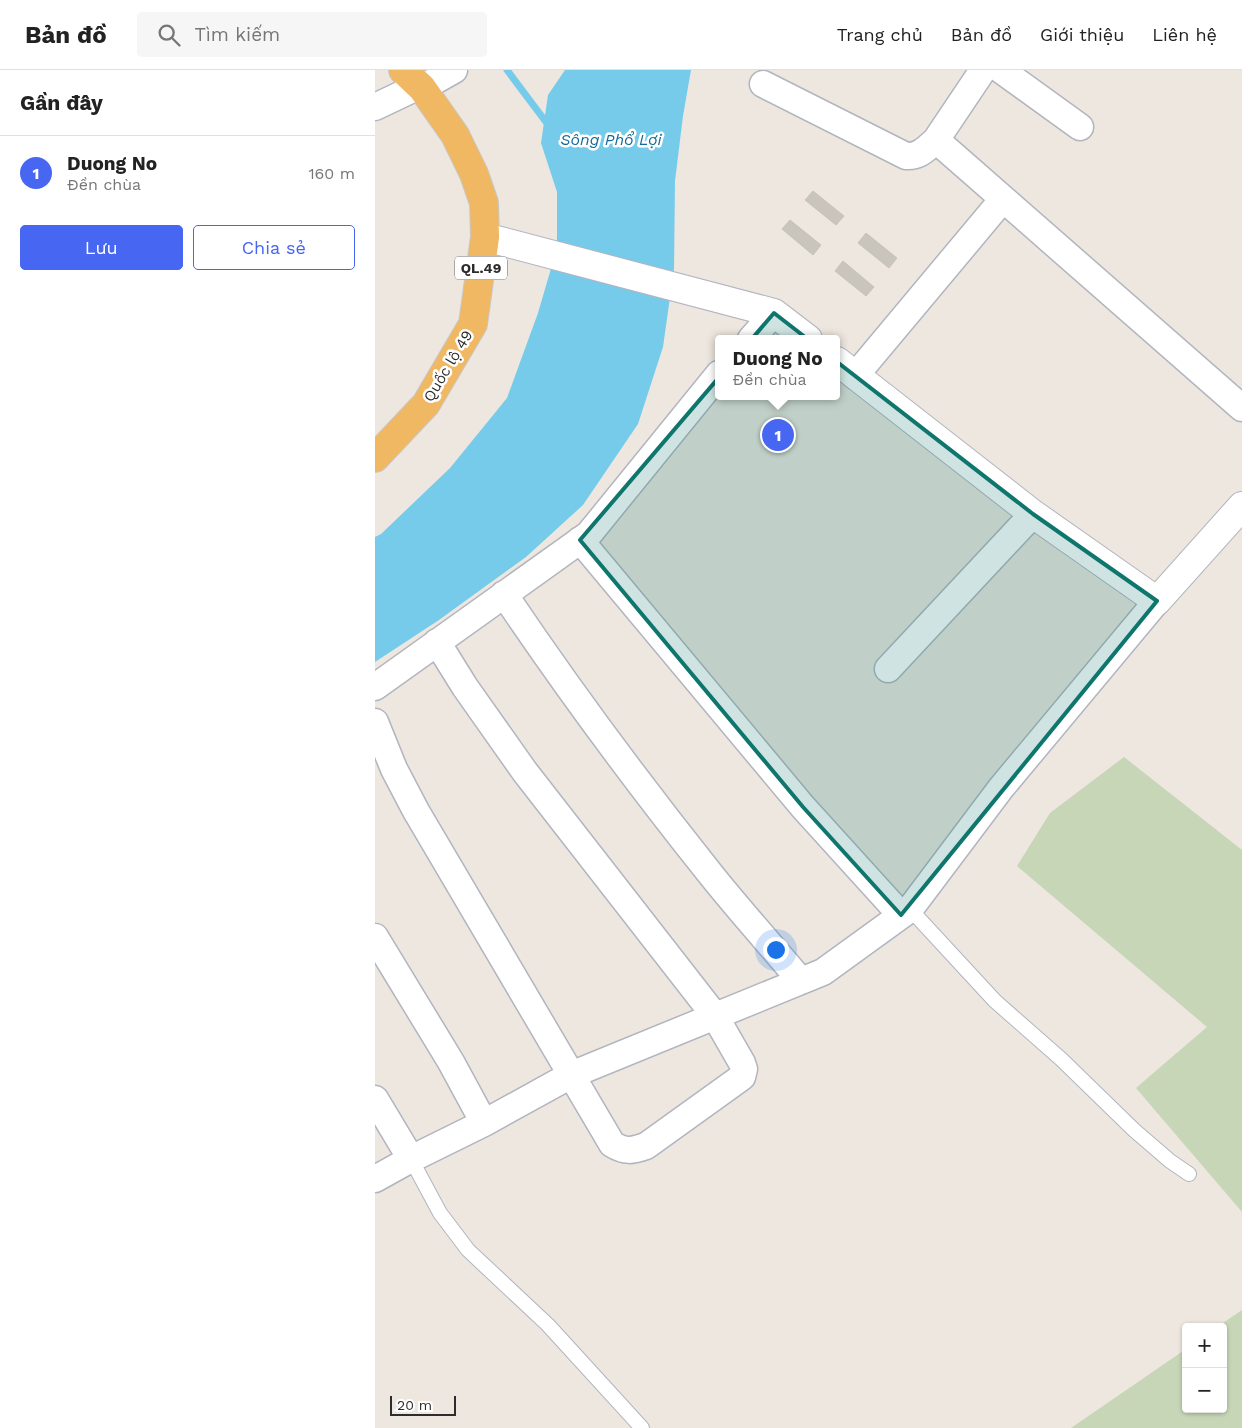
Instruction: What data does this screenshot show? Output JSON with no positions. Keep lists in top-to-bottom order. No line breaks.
{"streets":{"highway":["QL.49","Quốc lộ 49"]},"water":["Sông Phổ Lợi"],"scale_bar":"20 m","page":{"header":"Bản đồ","search":"Tìm kiếm","nav":["Trang chủ","Bản đồ","Giới thiệu","Liên hệ"],"heading":"Gần đây","list":[{"mark":"1","name":"Duong No","note":"Đền chùa","value":"160 m"}],"buttons":["Lưu","Chia sẻ"],"popup":["Duong No","Đền chùa"],"pins":"1","map_buttons":["+","−"],"scale":"20 m"}}
